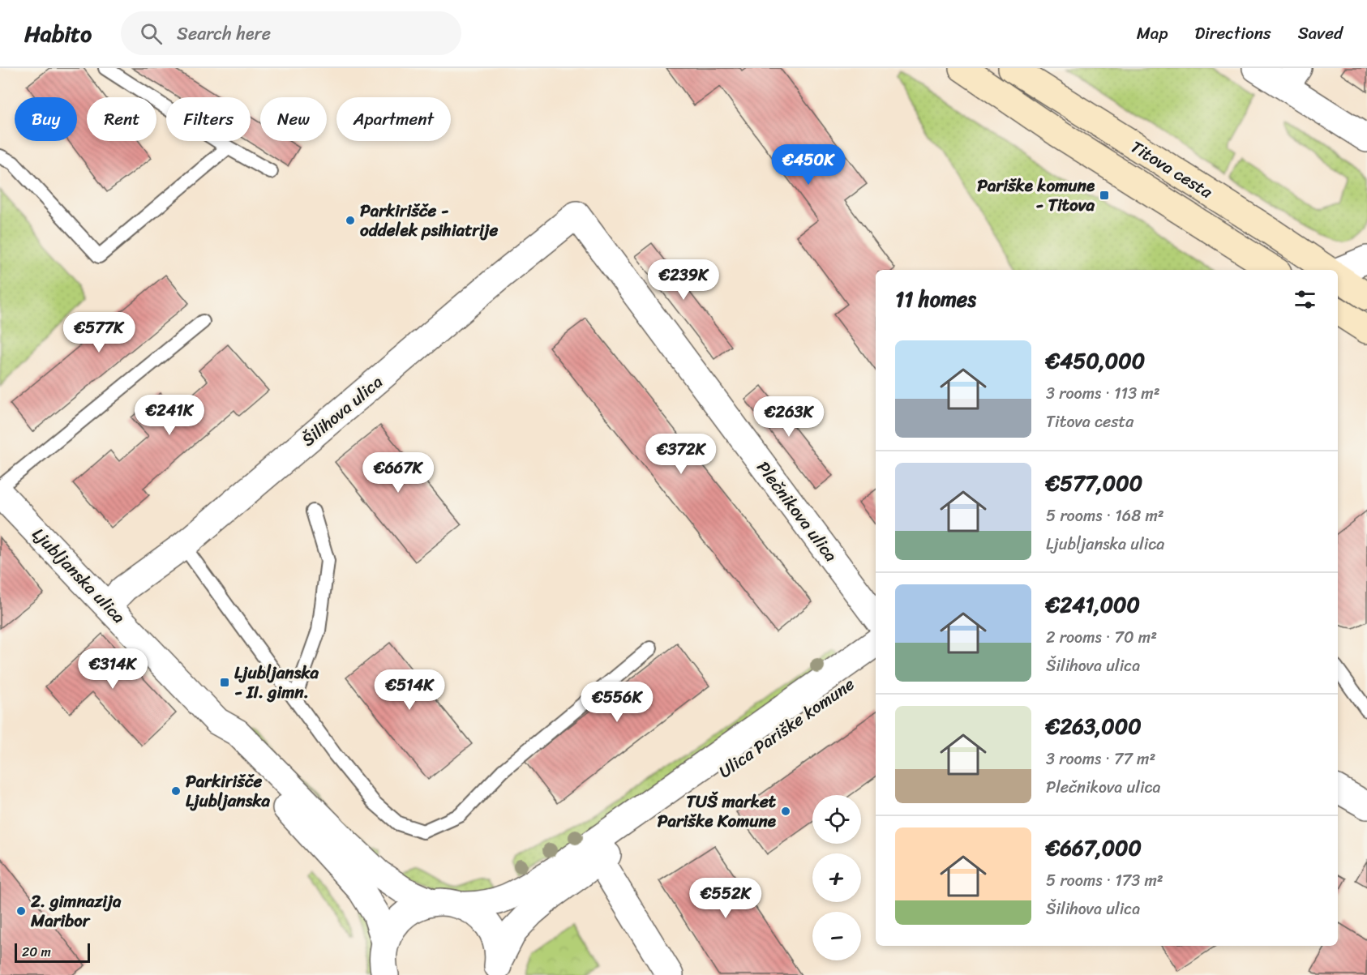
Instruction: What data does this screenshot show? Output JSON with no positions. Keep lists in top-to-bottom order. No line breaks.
{"streets":{"main road":["Titova cesta"],"street":["Šilihova ulica","Plečnikova ulica","Ljubljanska ulica","Ulica Pariške komune"]},"crossings":[["Šilihova ulica","Plečnikova ulica"],["Šilihova ulica","Ljubljanska ulica"]],"places":{"transit":["Pariške komune - Titova","Ljubljanska - II. gimn."],"other":["Parkirišče - oddelek psihiatrije","Parkirišče Ljubljanska","TUŠ market Pariške Komune","2. gimnazija Maribor"]},"scale_bar":"20 m","page":{"header":"Habito","search":"Search here","nav":["Map","Directions","Saved"],"chip":["Buy","Rent","Filters","New","Apartment"],"price":["€450K","€239K","€577K","€241K","€263K","€372K","€667K","€314K","€514K","€556K","€552K"],"heading":"11 homes","list":[{"name":"€450,000","note":"3 rooms · 113 m² · Titova cesta"},{"name":"€577,000","note":"5 rooms · 168 m² · Ljubljanska ulica"},{"name":"€241,000","note":"2 rooms · 70 m² · Šilihova ulica"},{"name":"€263,000","note":"3 rooms · 77 m² · Plečnikova ulica"},{"name":"€667,000","note":"5 rooms · 173 m² · Šilihova ulica"}],"map_buttons":["+","−"],"scale":"20 m"}}
